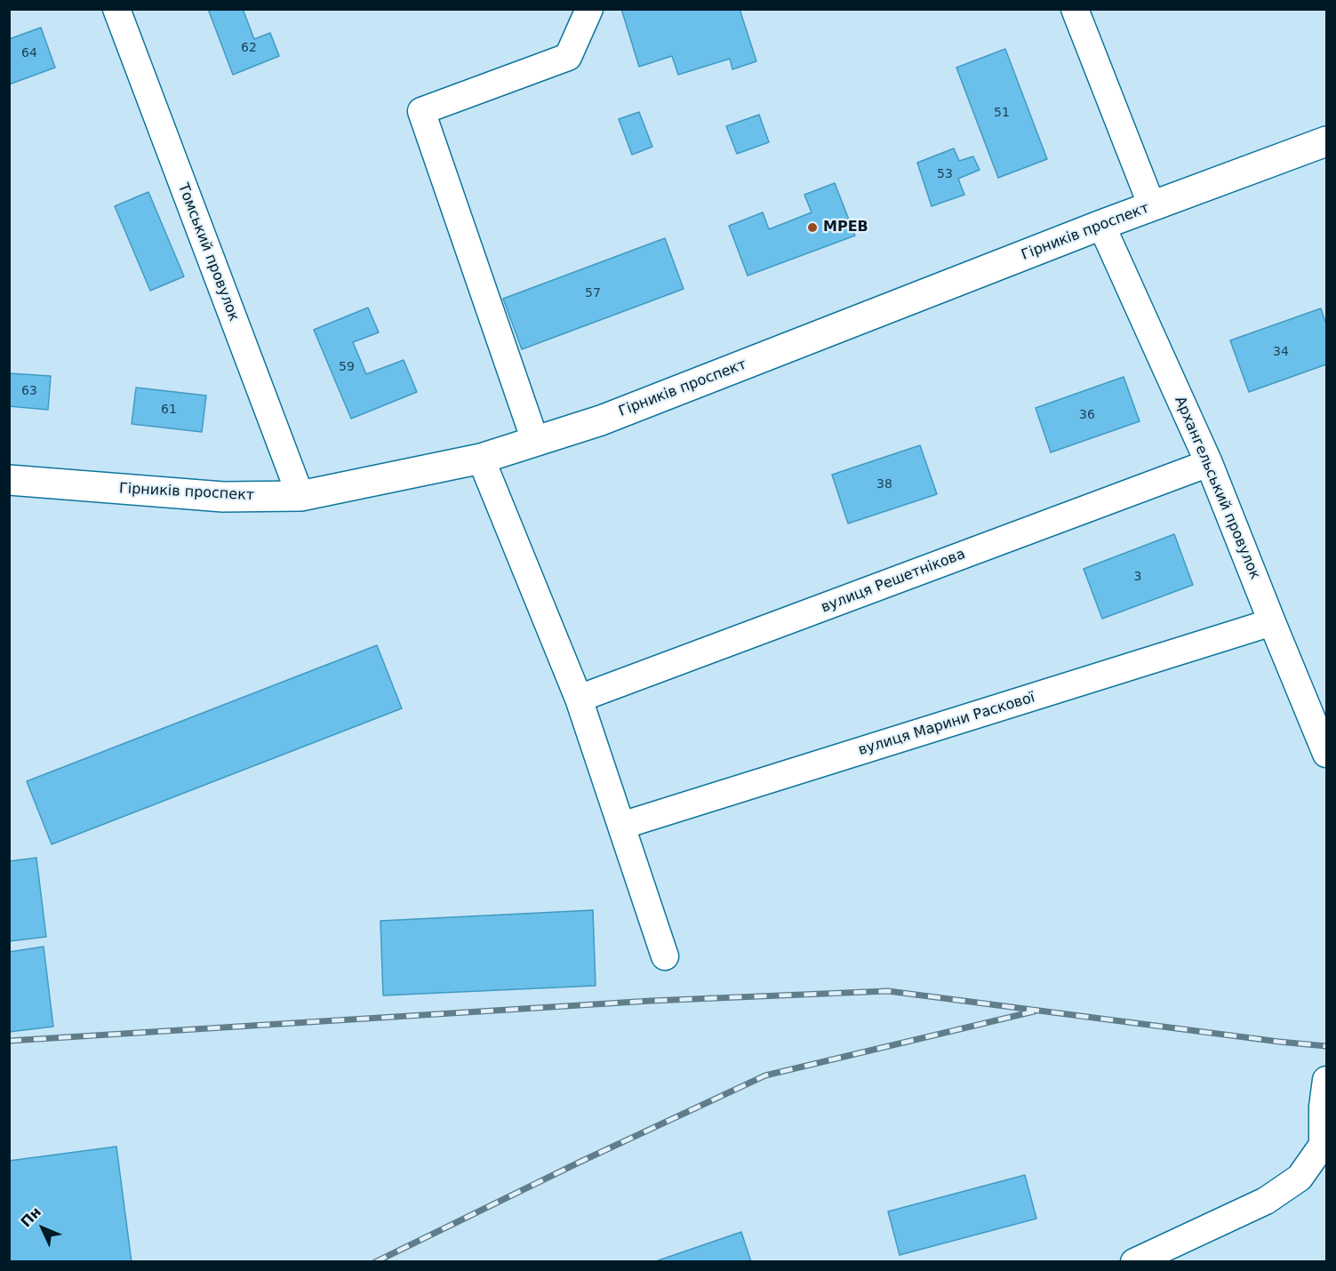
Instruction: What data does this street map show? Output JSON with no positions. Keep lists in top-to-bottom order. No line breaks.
{"streets":{"main road":["Гірників проспект"],"street":["Томський провулок","Архангельський провулок","вулиця Решетнікова","вулиця Марини Раскової"]},"crossings":[["Гірників проспект","Томський провулок"],["Гірників проспект","Архангельський провулок"],["Архангельський провулок","вулиця Решетнікова"],["Архангельський провулок","вулиця Марини Раскової"]],"places":["МРЕВ"],"house_numbers":["62","64","51","53","57","34","59","63","61","36","38","3"],"north":"top left"}
